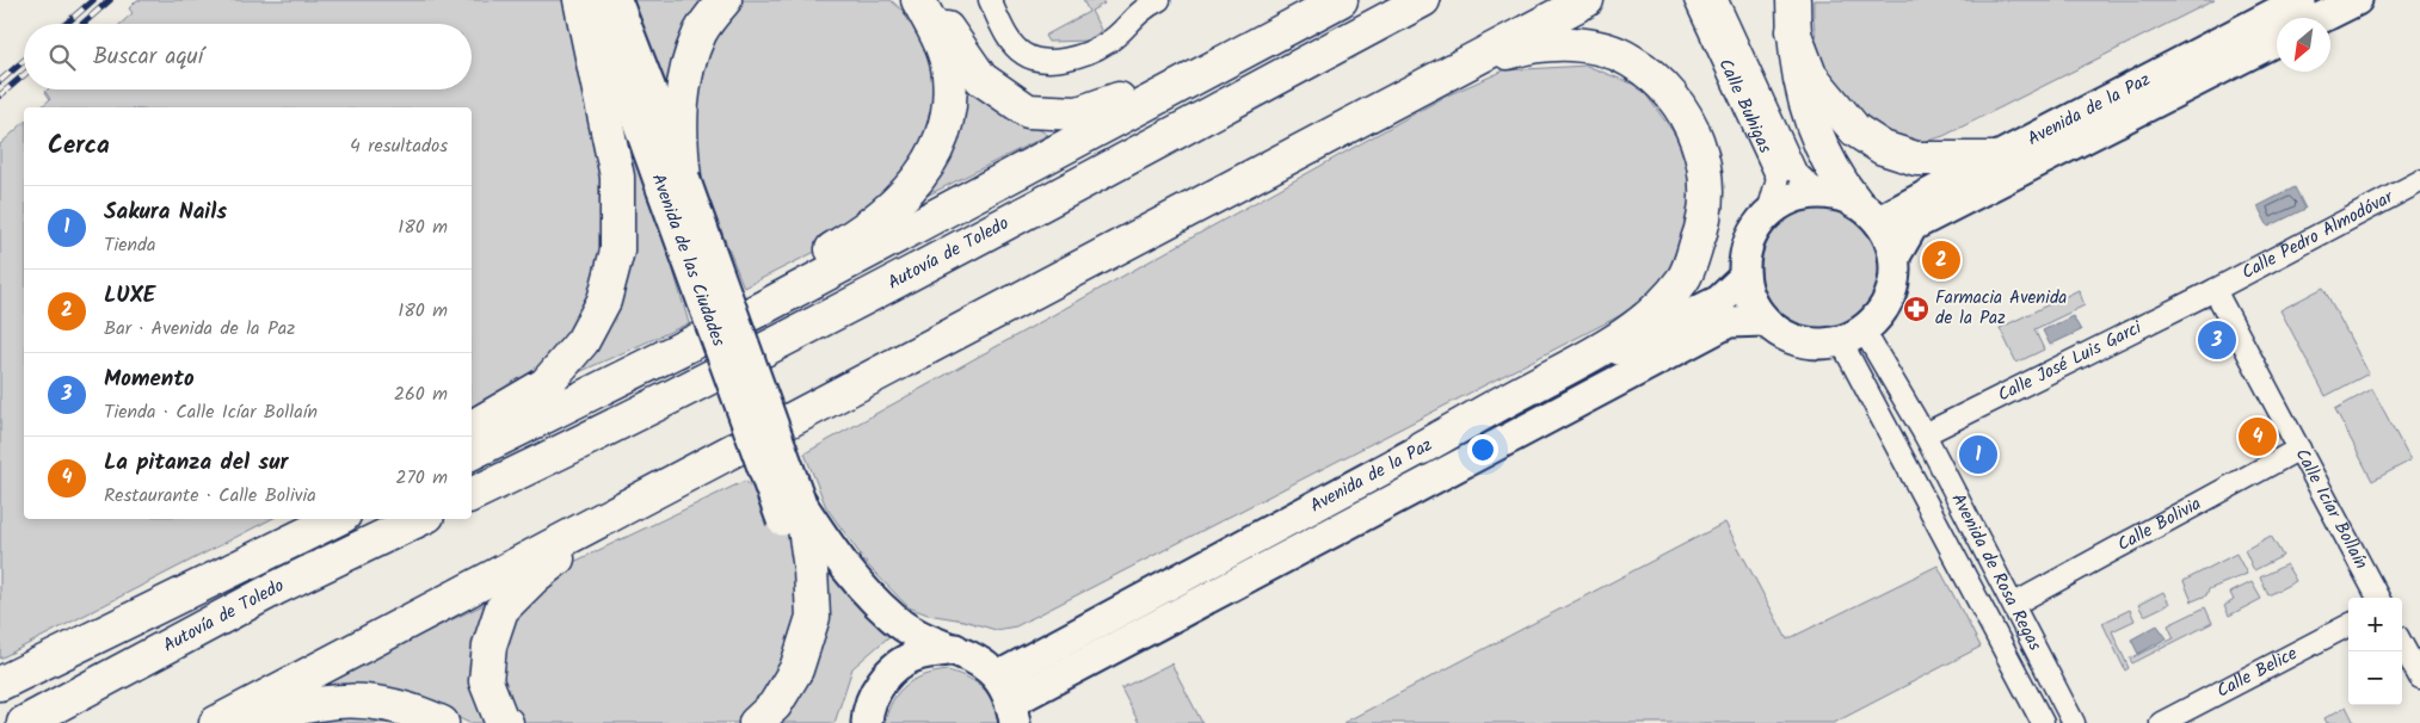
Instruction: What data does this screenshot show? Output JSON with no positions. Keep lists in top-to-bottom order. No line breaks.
{"streets":{"highway":["Autovía de Toledo"],"street":["Calle Buhigas","Avenida de la Paz","Calle Pedro Almodóvar","Avenida de las Ciudades","Calle José Luis Garci","Calle Icíar Bollaín","Calle Bolivia","Avenida de Rosa Regas","Calle Belice"]},"crossings":[["Calle Buhigas","Avenida de la Paz"],["Calle Buhigas","Avenida de Rosa Regas"],["Avenida de la Paz","Avenida de las Ciudades"],["Avenida de la Paz","Avenida de Rosa Regas"],["Calle Pedro Almodóvar","Calle José Luis Garci"],["Calle Pedro Almodóvar","Calle Icíar Bollaín"],["Calle José Luis Garci","Calle Icíar Bollaín"],["Calle José Luis Garci","Avenida de Rosa Regas"],["Calle Icíar Bollaín","Calle Bolivia"]],"places":{"pharmacy":["Farmacia Avenida de la Paz"]},"north":"bottom left","page":{"search":"Buscar aquí","heading":["Cerca","4 resultados"],"list":[{"mark":"1","name":"Sakura Nails","note":"Tienda","value":"180 m"},{"mark":"2","name":"LUXE","note":"Bar · Avenida de la Paz","value":"180 m"},{"mark":"3","name":"Momento","note":"Tienda · Calle Icíar Bollaín","value":"260 m"},{"mark":"4","name":"La pitanza del sur","note":"Restaurante · Calle Bolivia","value":"270 m"}],"pins":["2","3","4","1"],"map_buttons":["+","−"]}}
